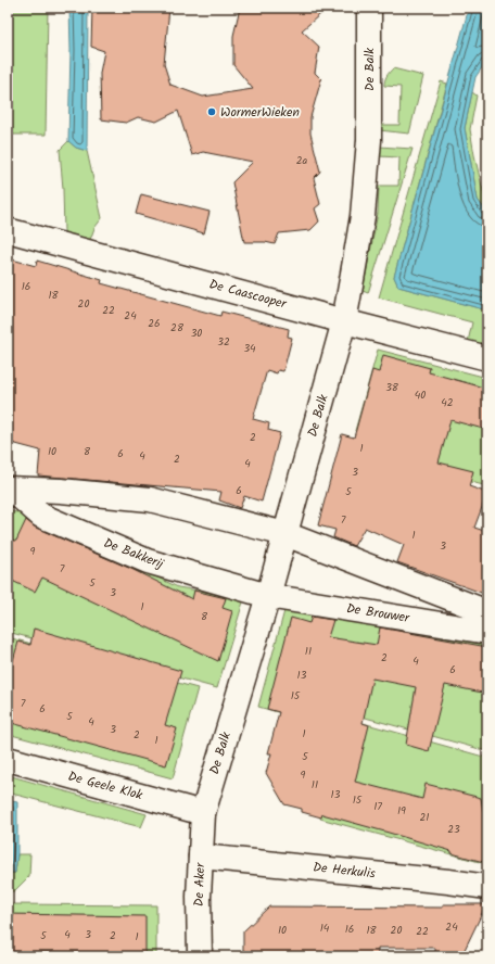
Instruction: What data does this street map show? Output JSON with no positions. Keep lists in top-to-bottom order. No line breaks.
{"streets":{"street":["De Balk","De Caascooper","De Bakkerij","De Brouwer","De Geele Klok","De Herkulis","De Aker"]},"crossings":[["De Balk","De Caascooper"],["De Balk","De Bakkerij"],["De Balk","De Brouwer"],["De Balk","De Geele Klok"],["De Balk","De Aker"],["De Bakkerij","De Brouwer"],["De Geele Klok","De Aker"],["De Herkulis","De Aker"]],"places":["WormerWieken"],"house_numbers":["2a","16","18","20","22","24","26","28","30","32","34","38","40","42","2","1","10","8","6","4","2","4","3","6","5","7","1","3","9","7","5","3","1","8","11","2","4","6","13","15","7","6","5","4","3","1","2","1","5","9","11","13","15","17","19","21","23","24","14","16","10","18","20","22","4","3","5","2","1"]}
